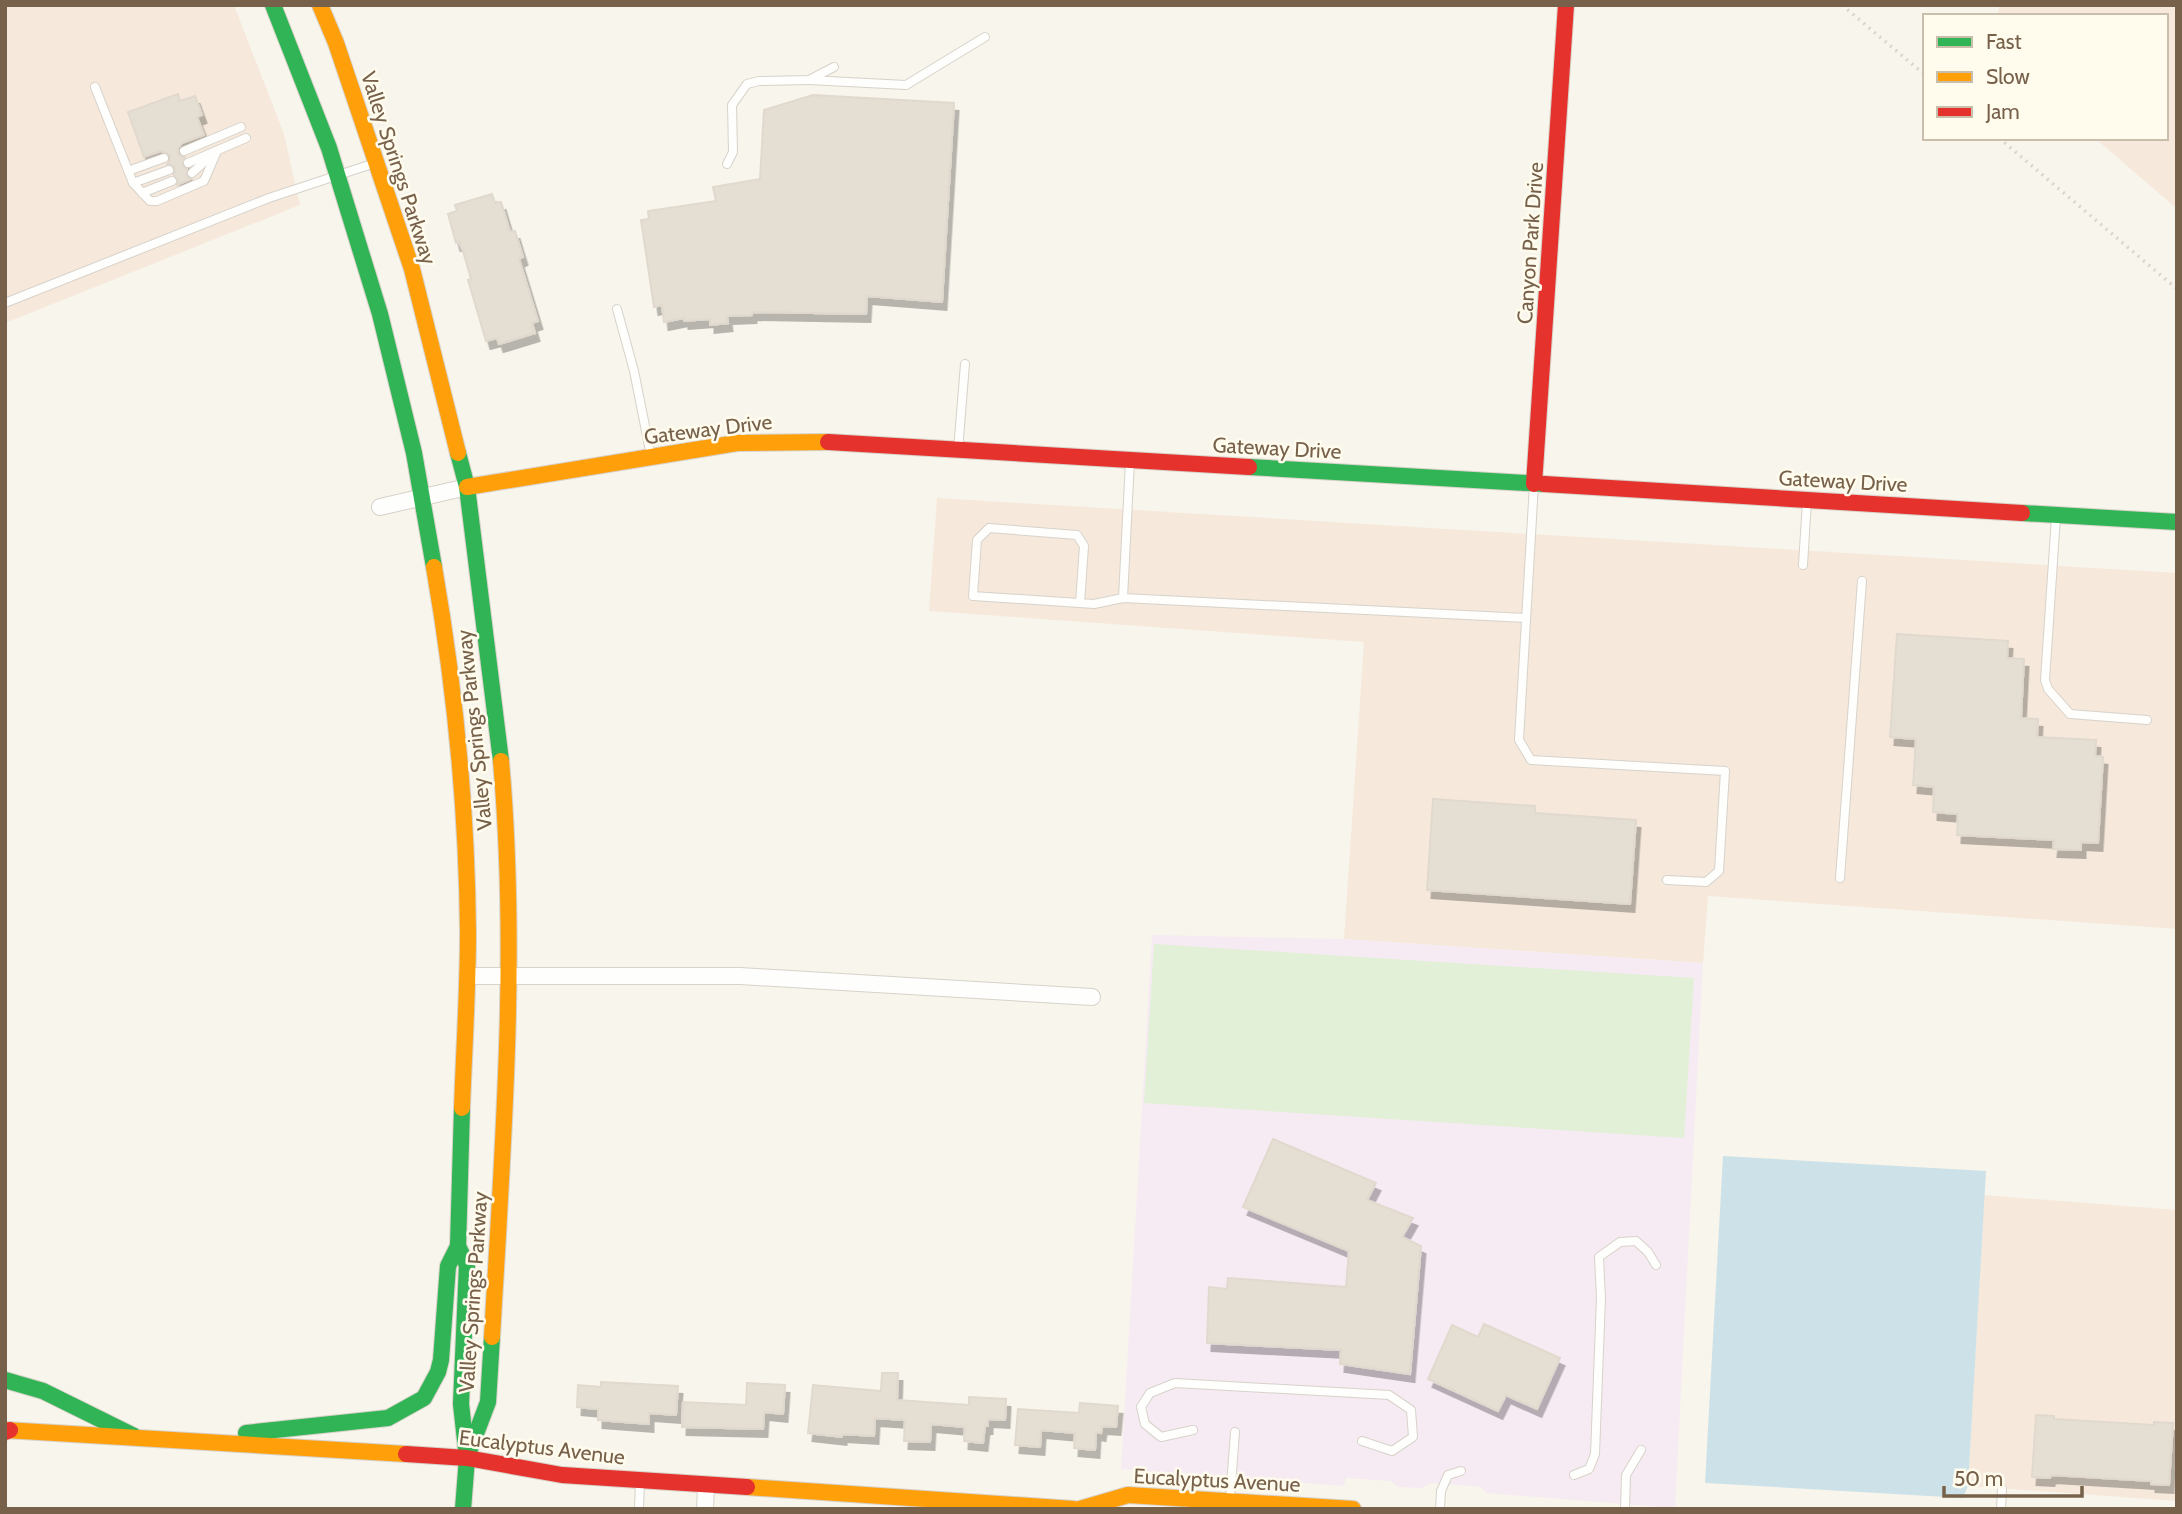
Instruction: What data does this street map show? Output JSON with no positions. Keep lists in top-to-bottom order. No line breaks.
{"streets":{"main road":["Valley Springs Parkway","Canyon Park Drive","Gateway Drive","Eucalyptus Avenue"]},"crossings":[["Valley Springs Parkway","Gateway Drive"],["Valley Springs Parkway","Eucalyptus Avenue"],["Canyon Park Drive","Gateway Drive"]],"legend":["Fast","Slow","Jam"],"scale_bar":"50 m"}
